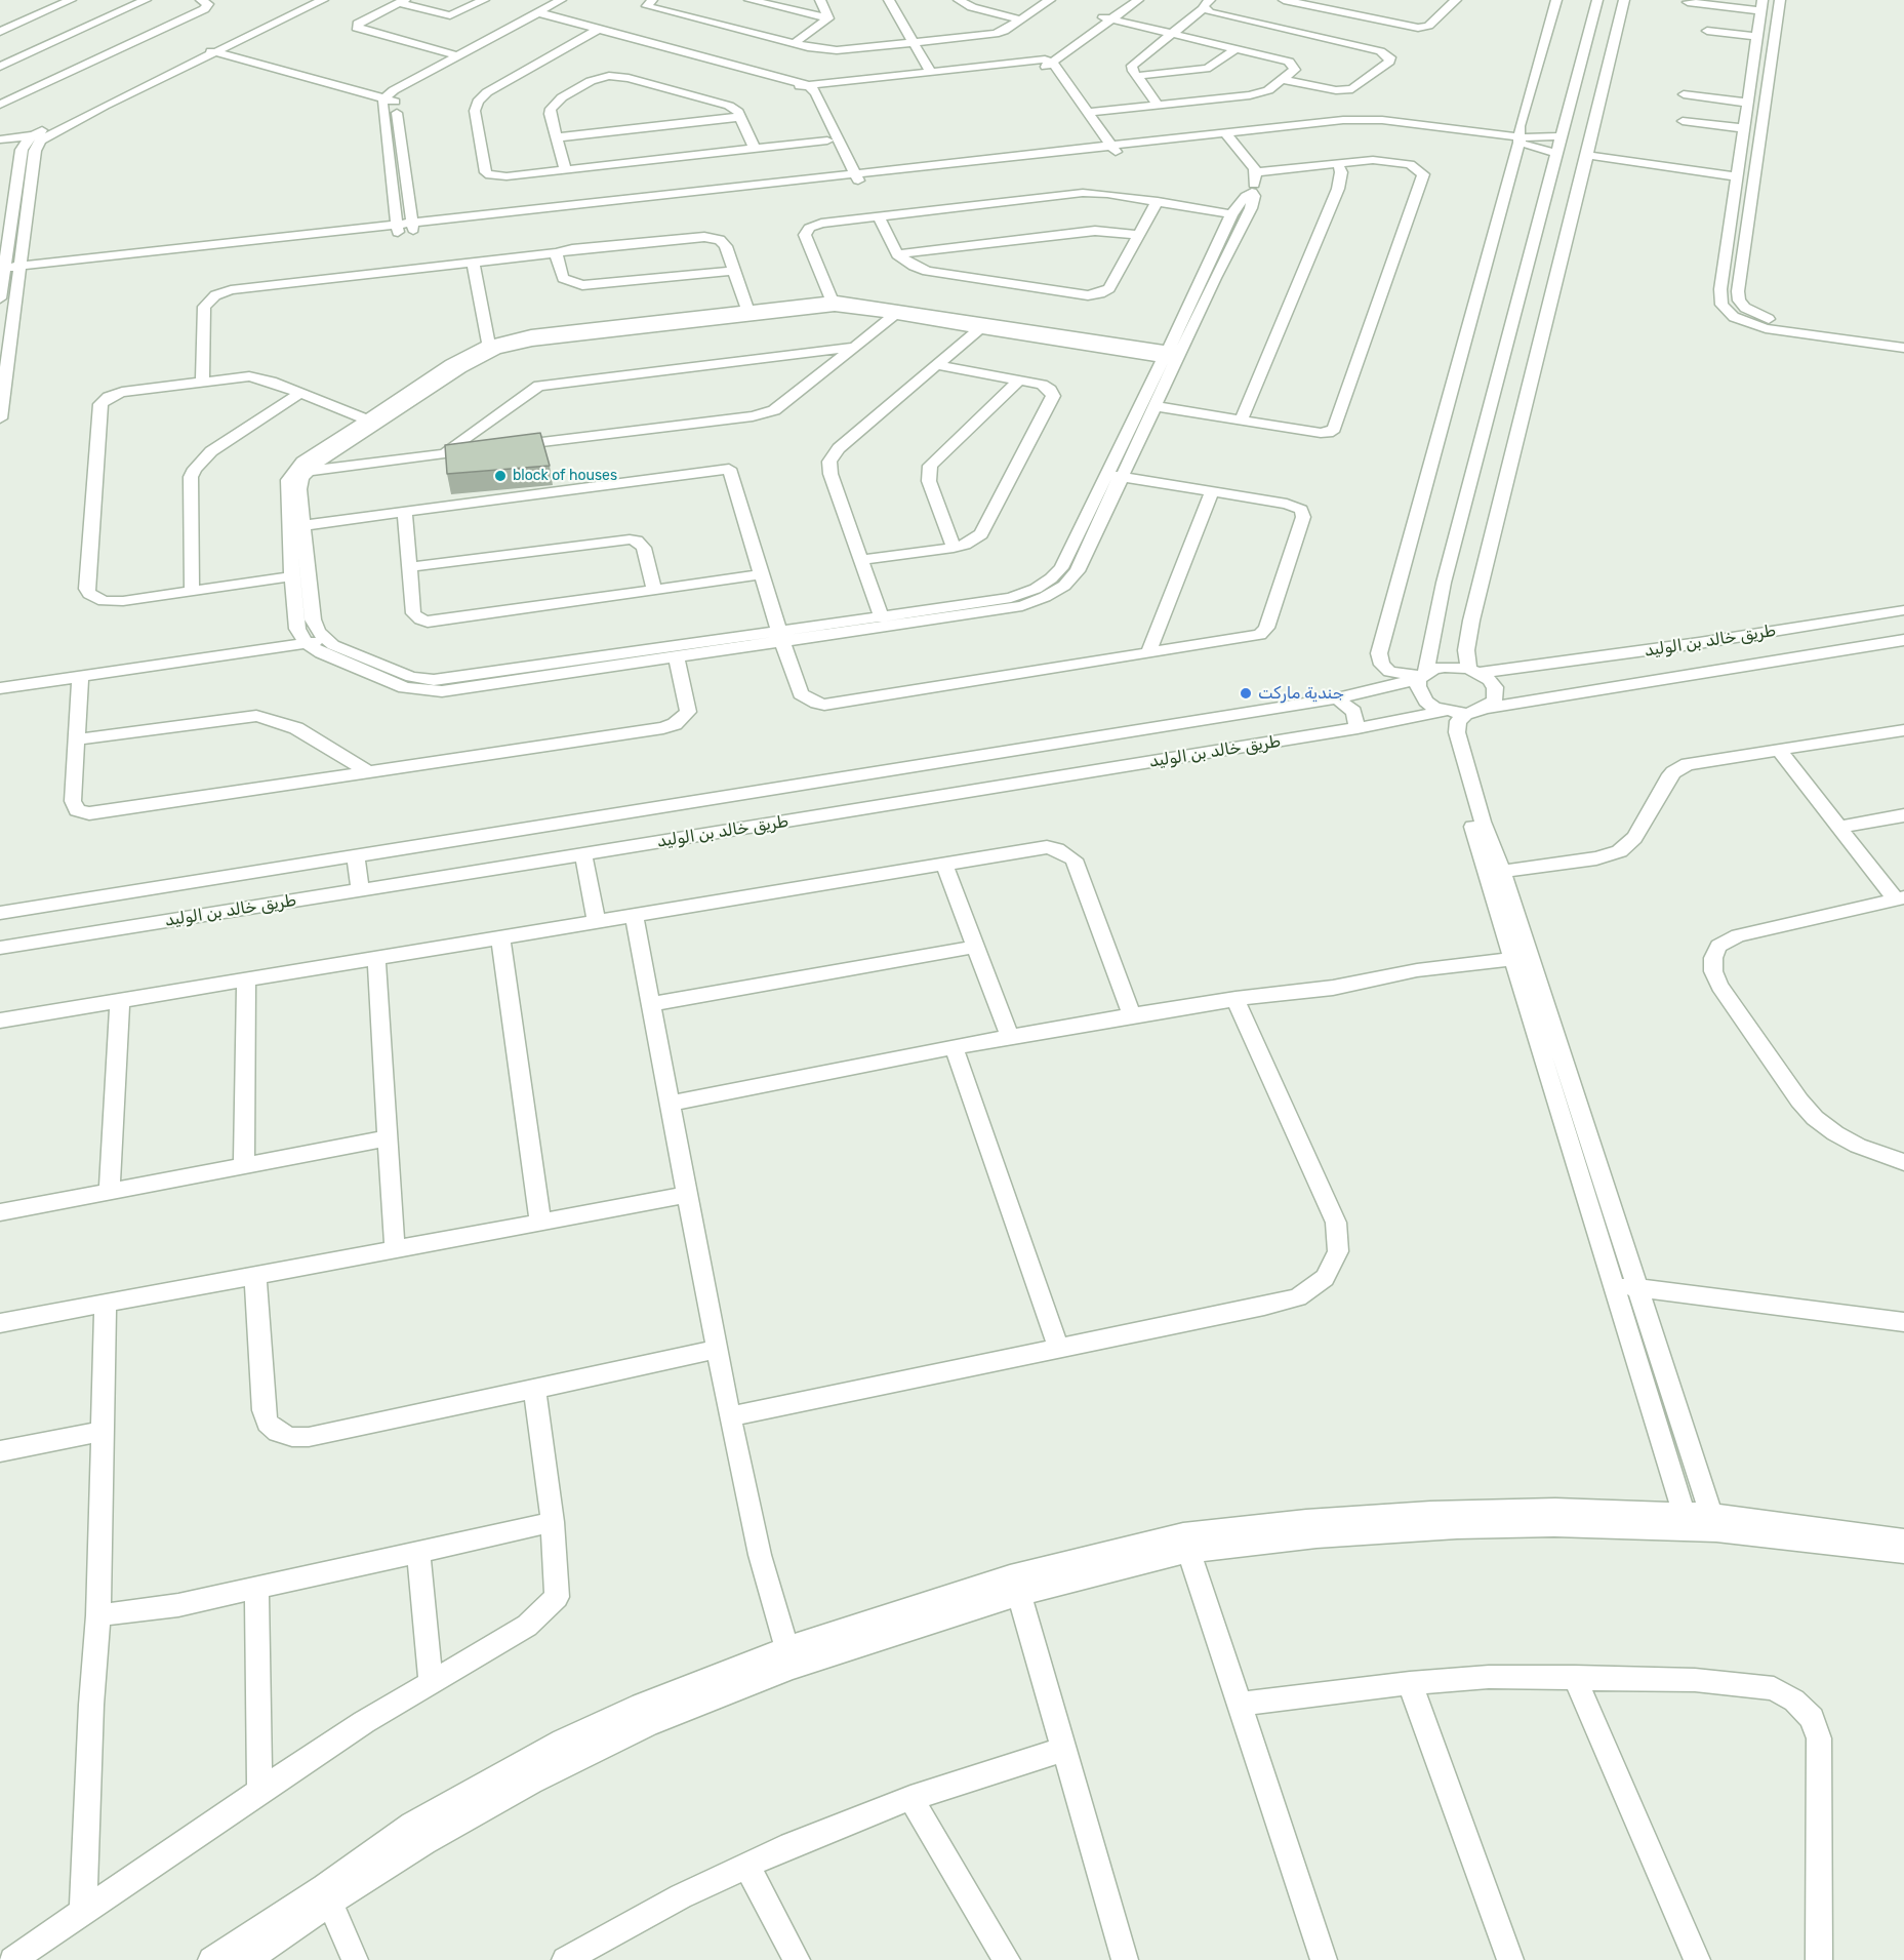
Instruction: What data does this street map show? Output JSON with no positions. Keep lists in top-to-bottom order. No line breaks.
{"streets":{"street":["طريق خالد بن الوليد"]},"places":["block of houses","جندية ماركت"]}
